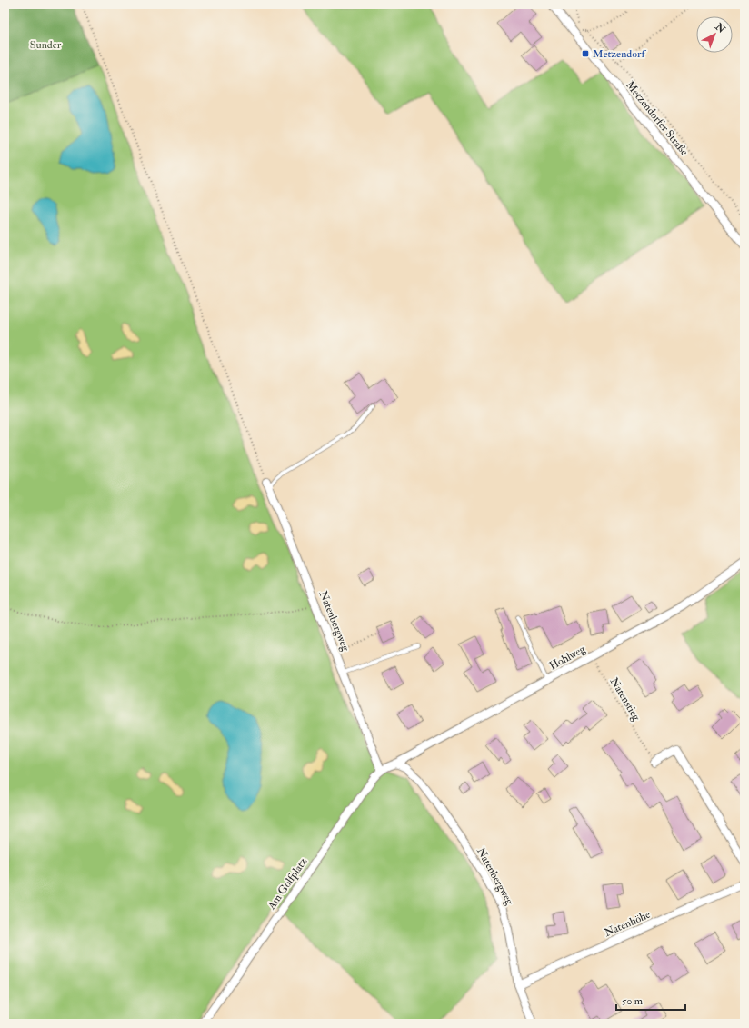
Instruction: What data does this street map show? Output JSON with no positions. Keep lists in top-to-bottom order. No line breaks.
{"streets":{"street":["Metzendorfer Straße","Natenbergweg","Hohlweg","Am Golfplatz","Natenhöhe"],"path":["Natenstieg"]},"crossings":[["Natenbergweg","Hohlweg"],["Natenbergweg","Am Golfplatz"],["Natenbergweg","Natenhöhe"],["Hohlweg","Natenstieg"],["Hohlweg","Am Golfplatz"]],"parks":["Sunder"],"places":{"transit":["Metzendorf"]},"scale_bar":"50 m","north":"top right"}
